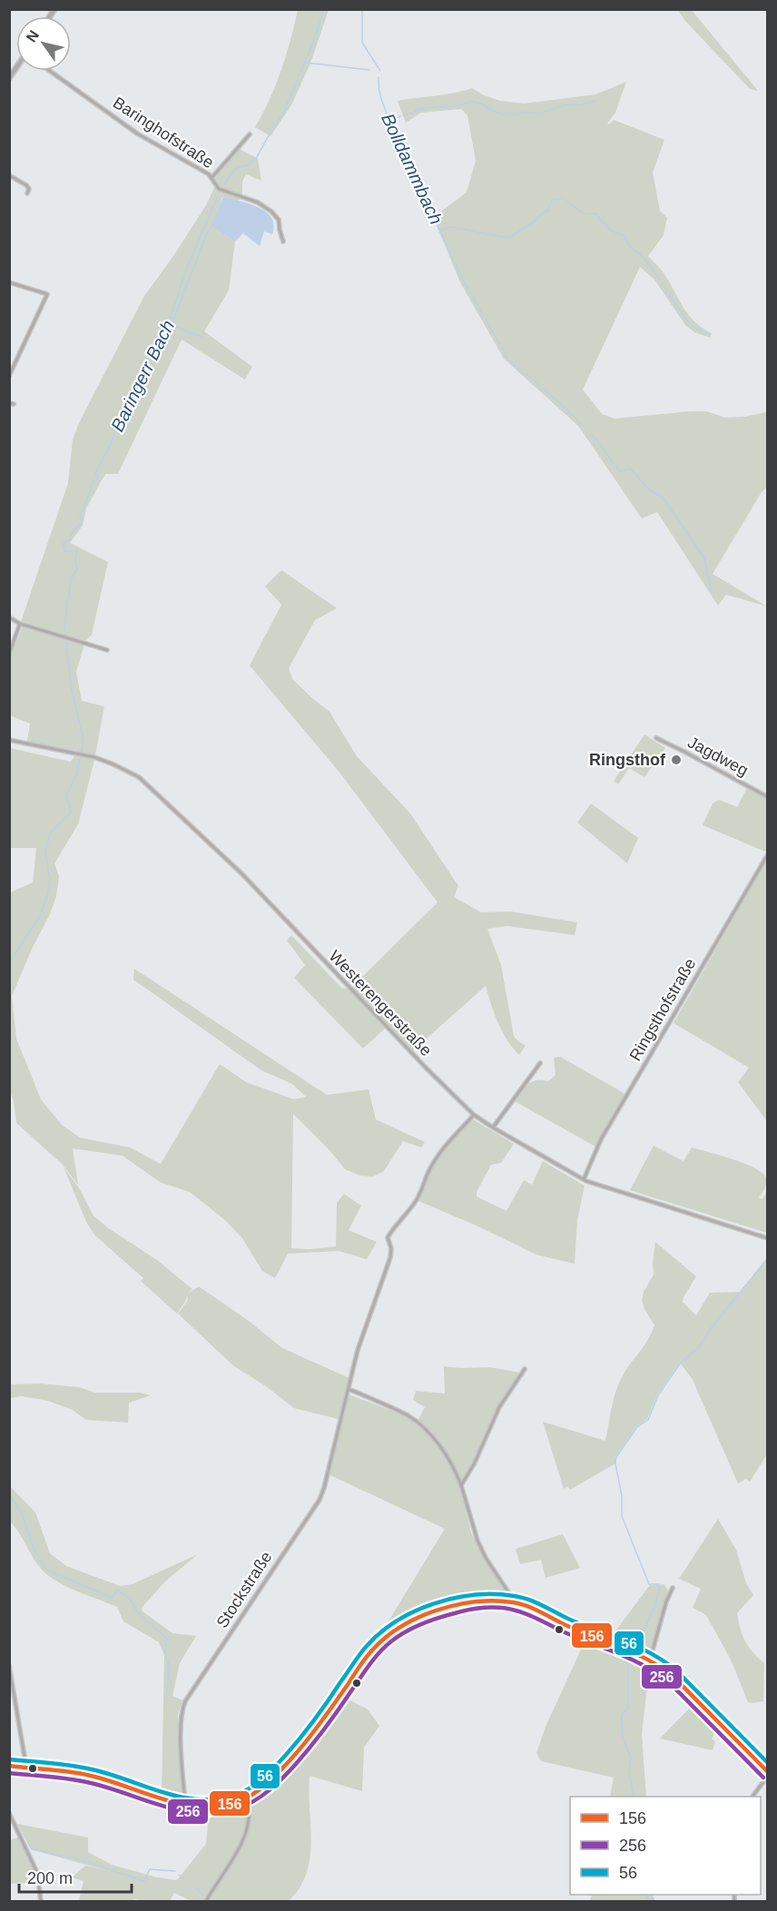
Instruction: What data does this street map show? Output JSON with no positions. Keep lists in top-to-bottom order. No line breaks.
{"streets":{"street":["Baringhofstraße","Jagdweg","Westerengerstraße","Ringsthofstraße","Stockstraße"]},"crossings":[["Westerengerstraße","Ringsthofstraße"],["Westerengerstraße","Stockstraße"]],"water":["Bolldammbach","Baringerr Bach"],"places":["Ringsthof"],"lines":["transit line 56","transit line 156","transit line 256"],"legend":["156","256","56"],"scale_bar":"200 m","north":"top left"}
